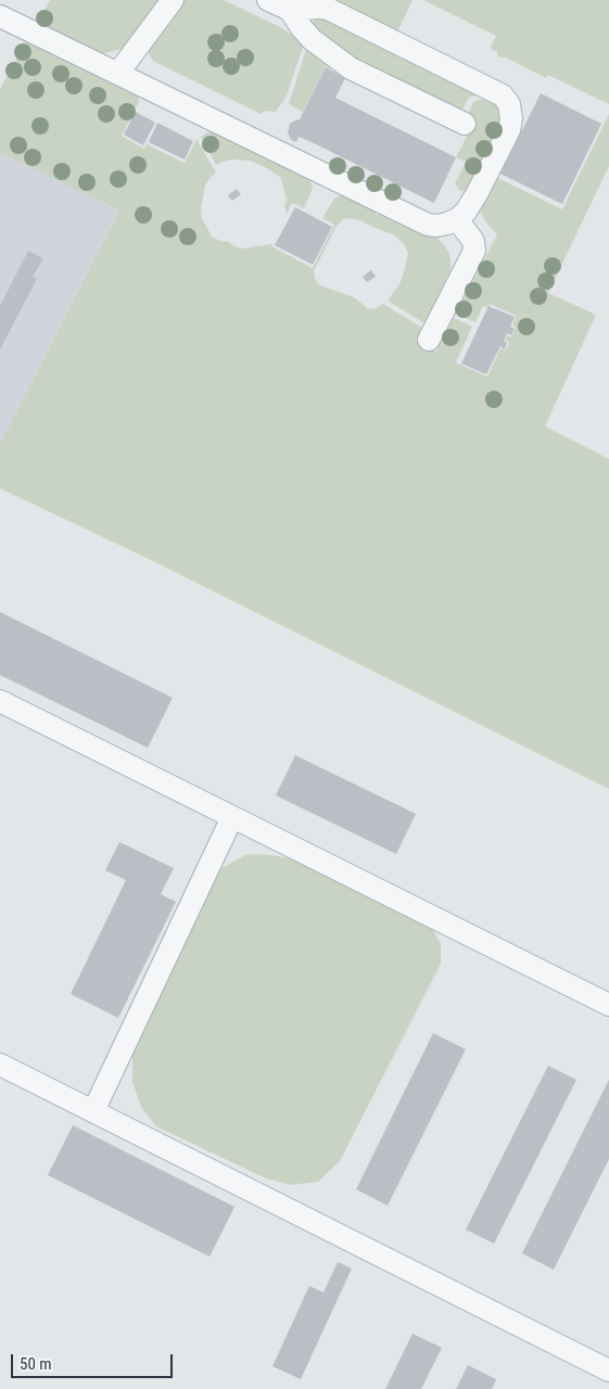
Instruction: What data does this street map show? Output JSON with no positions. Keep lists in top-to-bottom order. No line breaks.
{"scale_bar":"50 m"}
